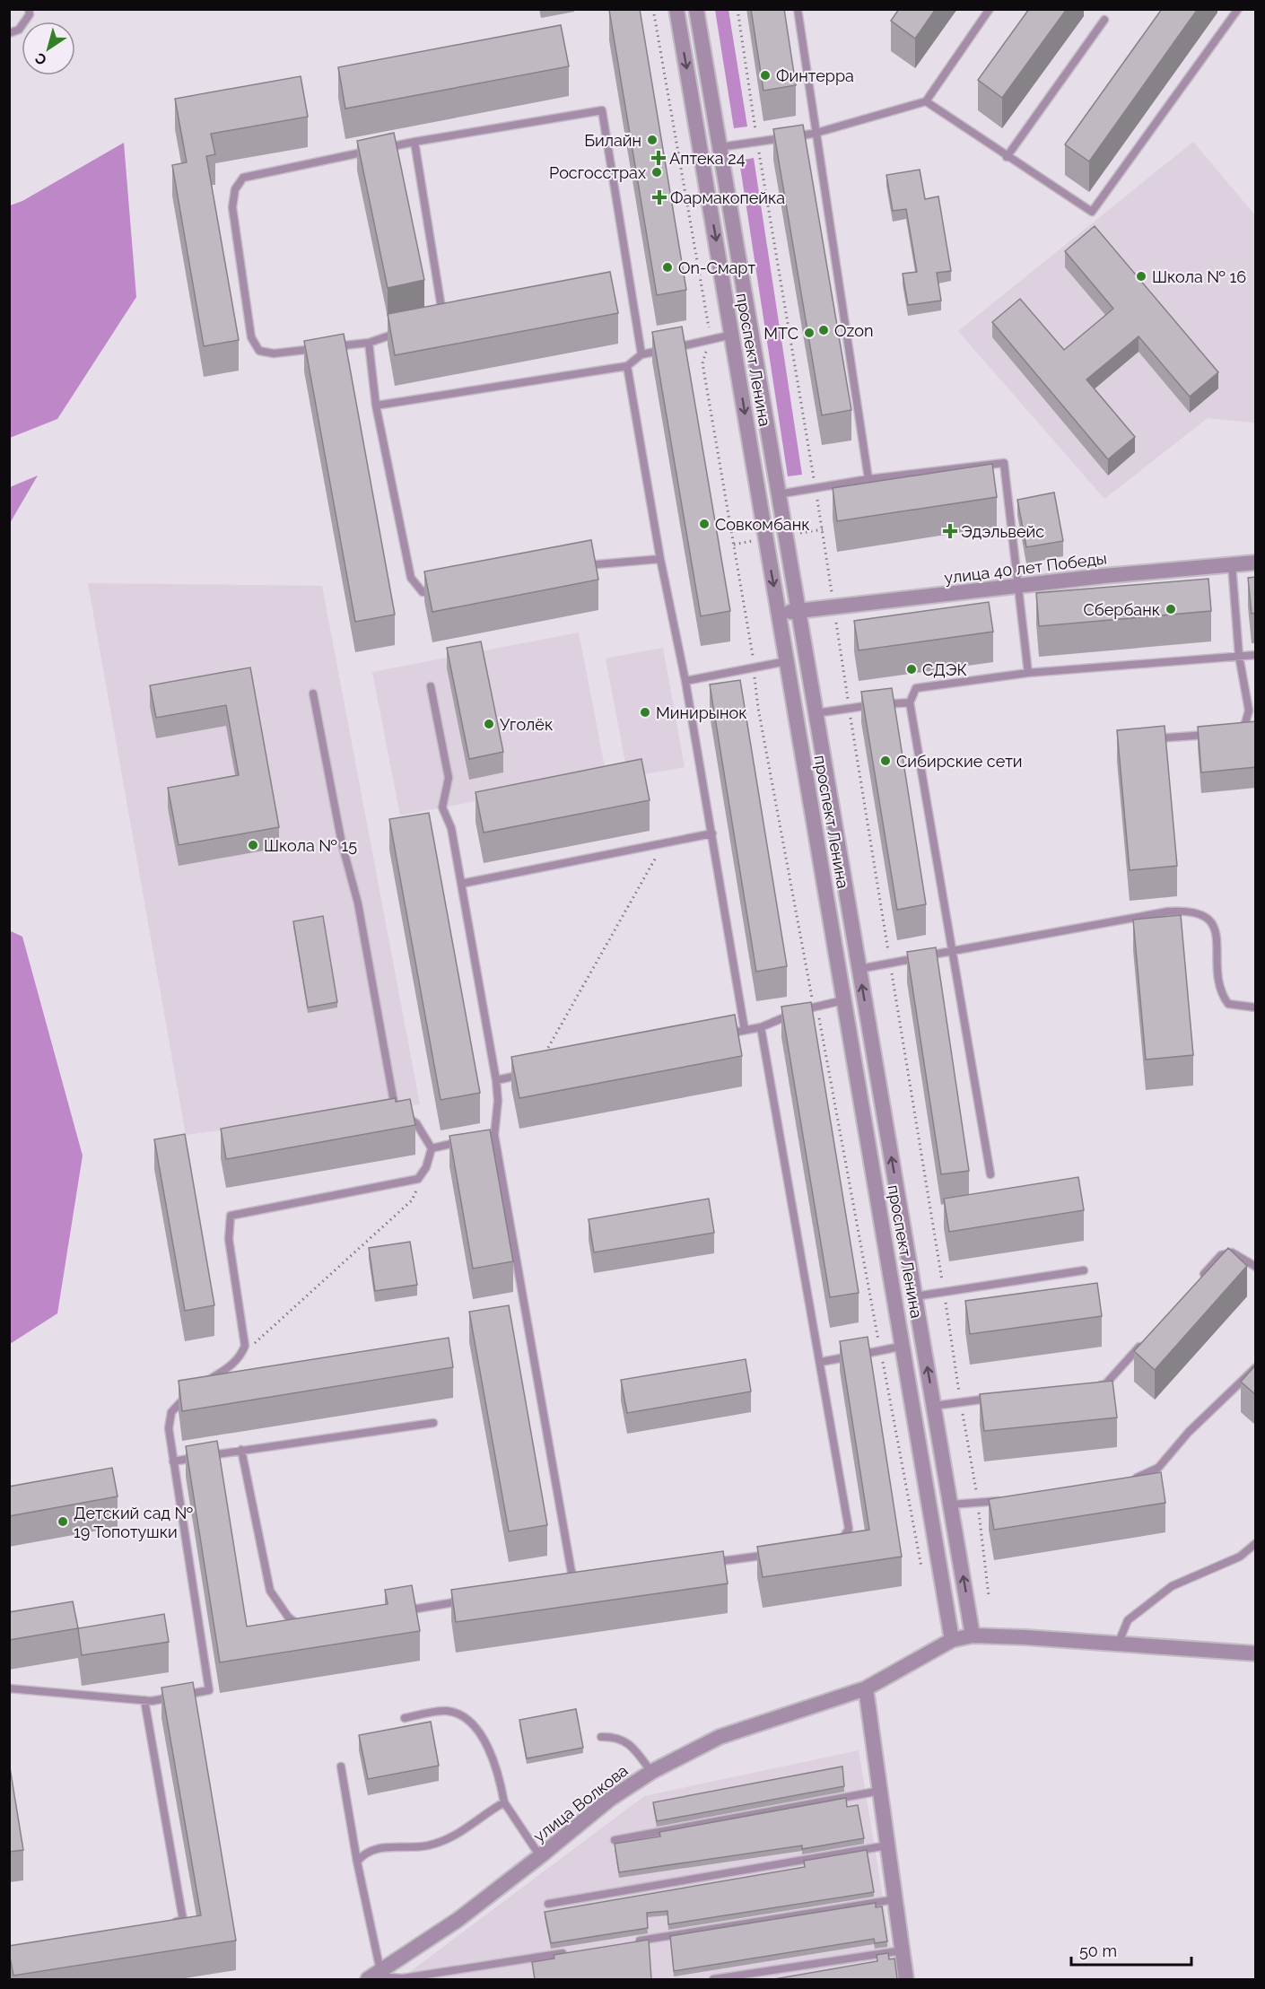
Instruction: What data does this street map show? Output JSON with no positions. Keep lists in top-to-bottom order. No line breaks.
{"streets":{"street":["проспект Ленина","улица 40 лет Победы","улица Волкова"]},"crossings":[["проспект Ленина","улица 40 лет Победы"],["проспект Ленина","улица Волкова"]],"places":{"other":["Финтерра","Билайн","Росгосстрах","On-Смарт","Школа № 16","Ozon","МТС","Совкомбанк","Сбербанк","СДЭК","Минирынок","Уголёк","Сибирские сети","Школа № 15","Детский сад № 19 Топотушки"],"health":["Аптека 24","Фармакопейка","Эдэльвейс"]},"scale_bar":"50 m","north":"bottom left"}
